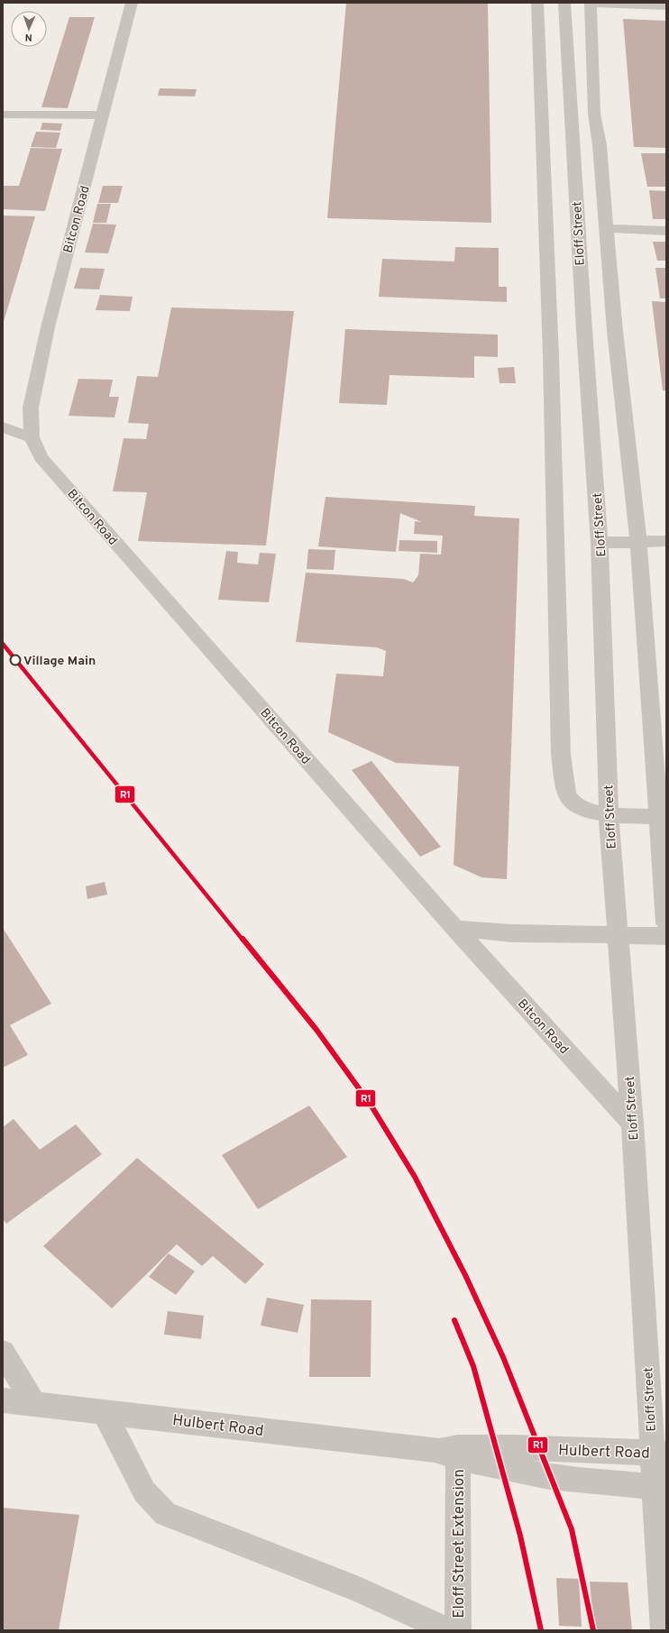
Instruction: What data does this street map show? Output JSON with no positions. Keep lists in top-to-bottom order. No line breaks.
{"streets":{"street":["Bitcon Road","Eloff Street","Hulbert Road","Eloff Street Extension"]},"crossings":[["Bitcon Road","Eloff Street"],["Eloff Street","Hulbert Road"],["Hulbert Road","Eloff Street Extension"]],"places":["Village Main"],"lines":["transit line R1"],"north":"bottom"}
